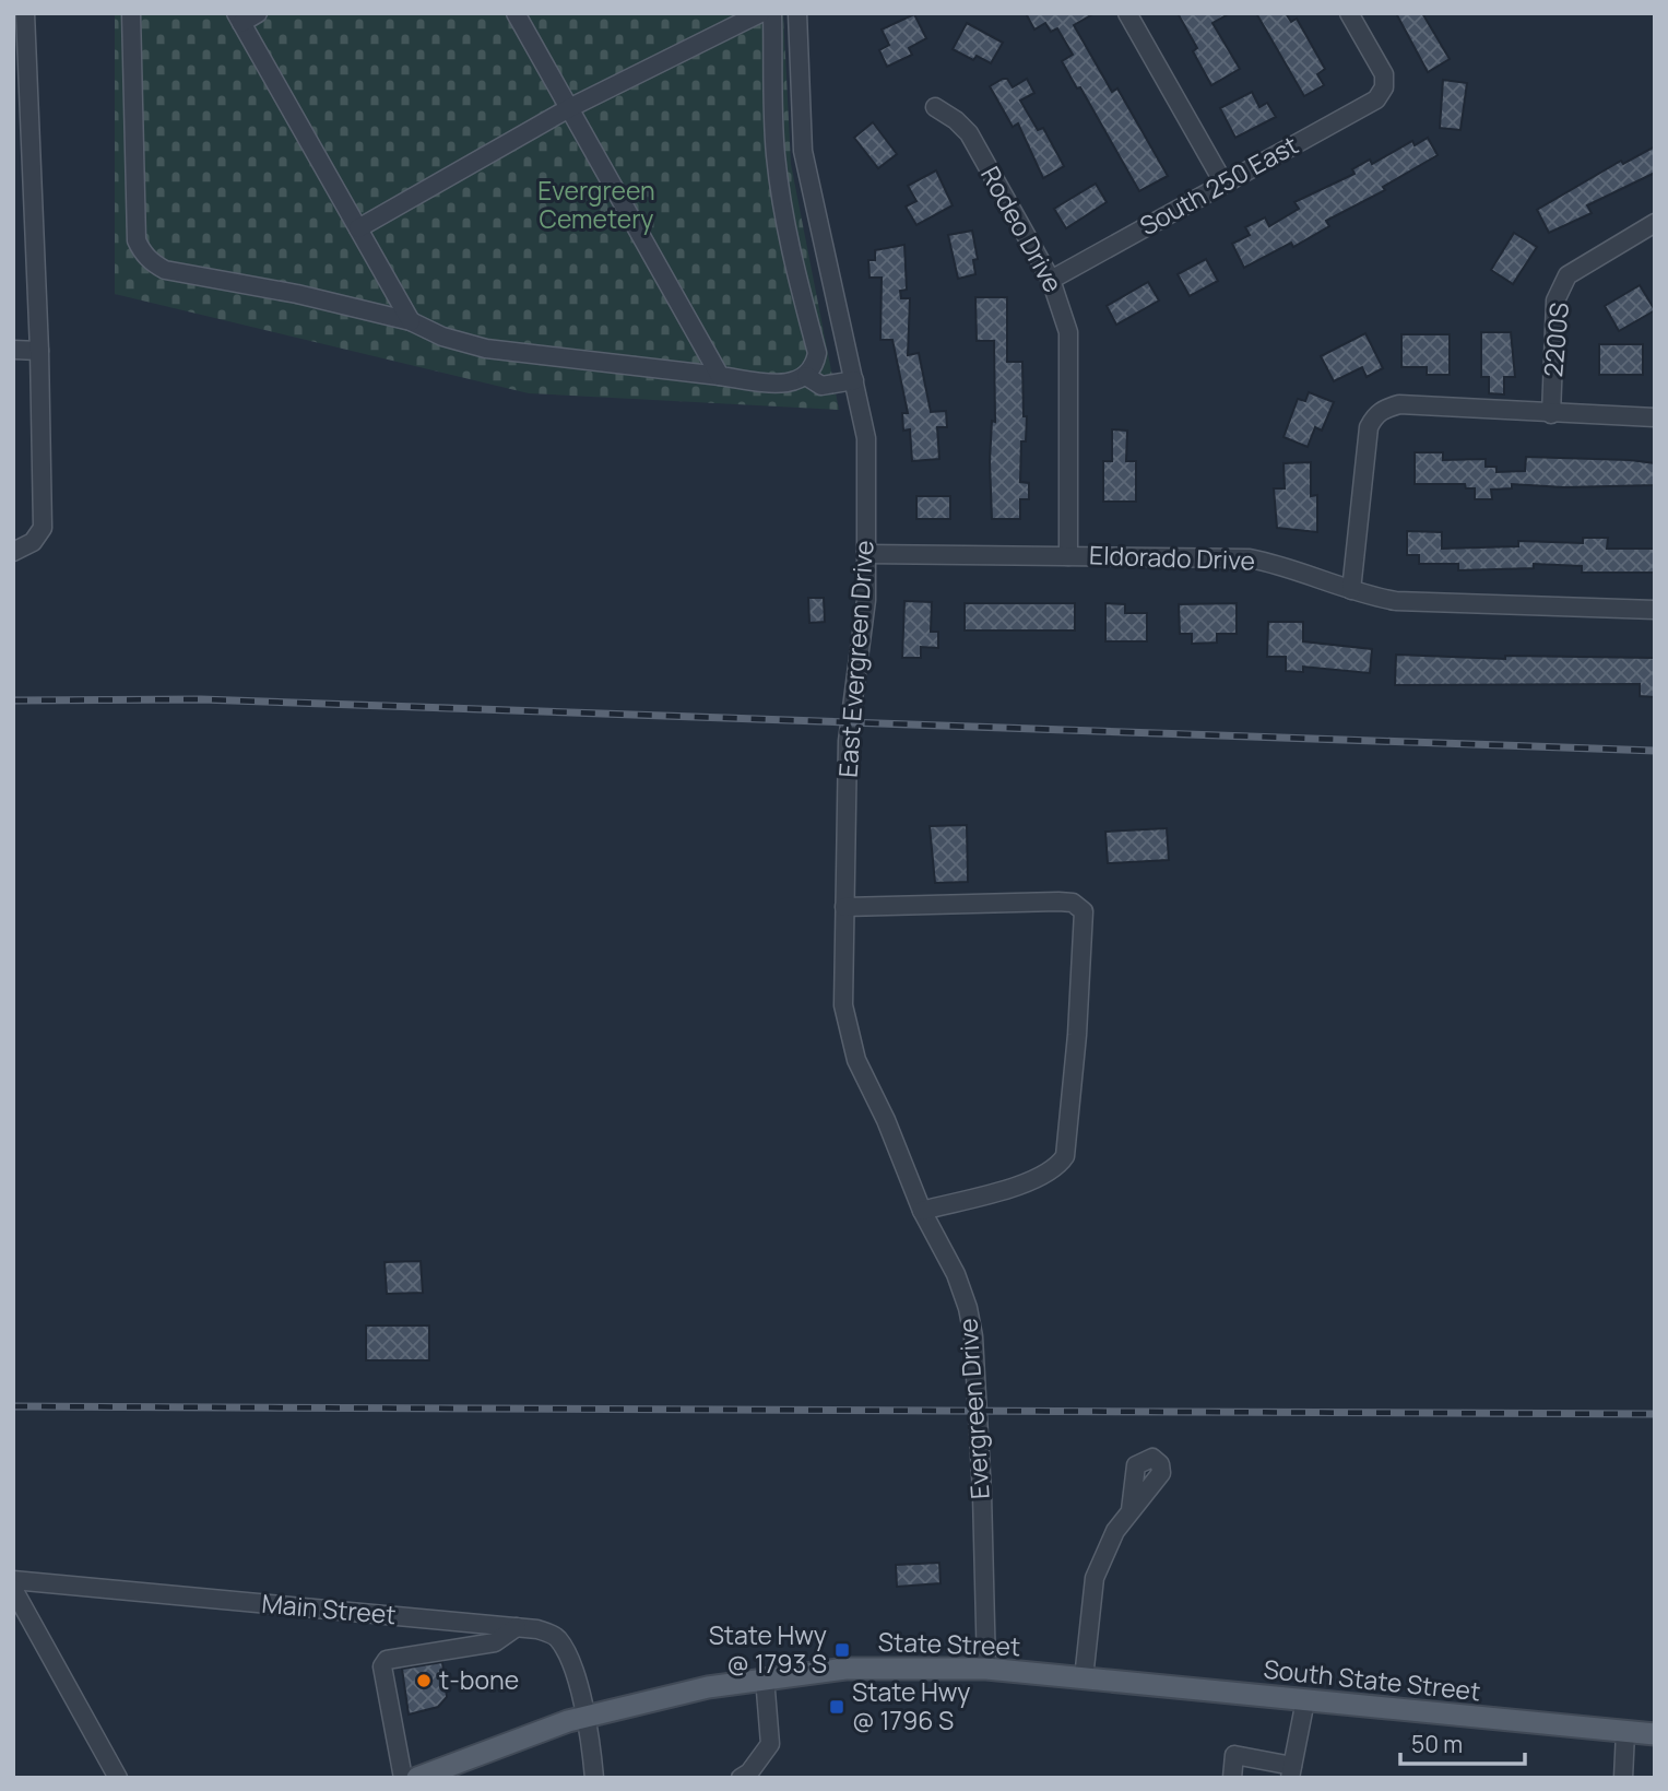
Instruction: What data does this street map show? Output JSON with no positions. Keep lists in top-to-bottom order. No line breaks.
{"streets":{"main road":["State Street","South State Street"],"street":["South 250 East","Rodeo Drive","2200S","Eldorado Drive","East Evergreen Drive","Evergreen Drive","Main Street"]},"crossings":[["South 250 East","Rodeo Drive"],["Rodeo Drive","Eldorado Drive"],["Eldorado Drive","East Evergreen Drive"],["East Evergreen Drive","Evergreen Drive"],["Evergreen Drive","State Street"],["Main Street","State Street"],["State Street","South State Street"]],"parks":["Evergreen Cemetery"],"places":{"transit":["State Hwy @ 1793 S","State Hwy @ 1796 S"],"other":["t-bone"]},"scale_bar":"50 m"}
